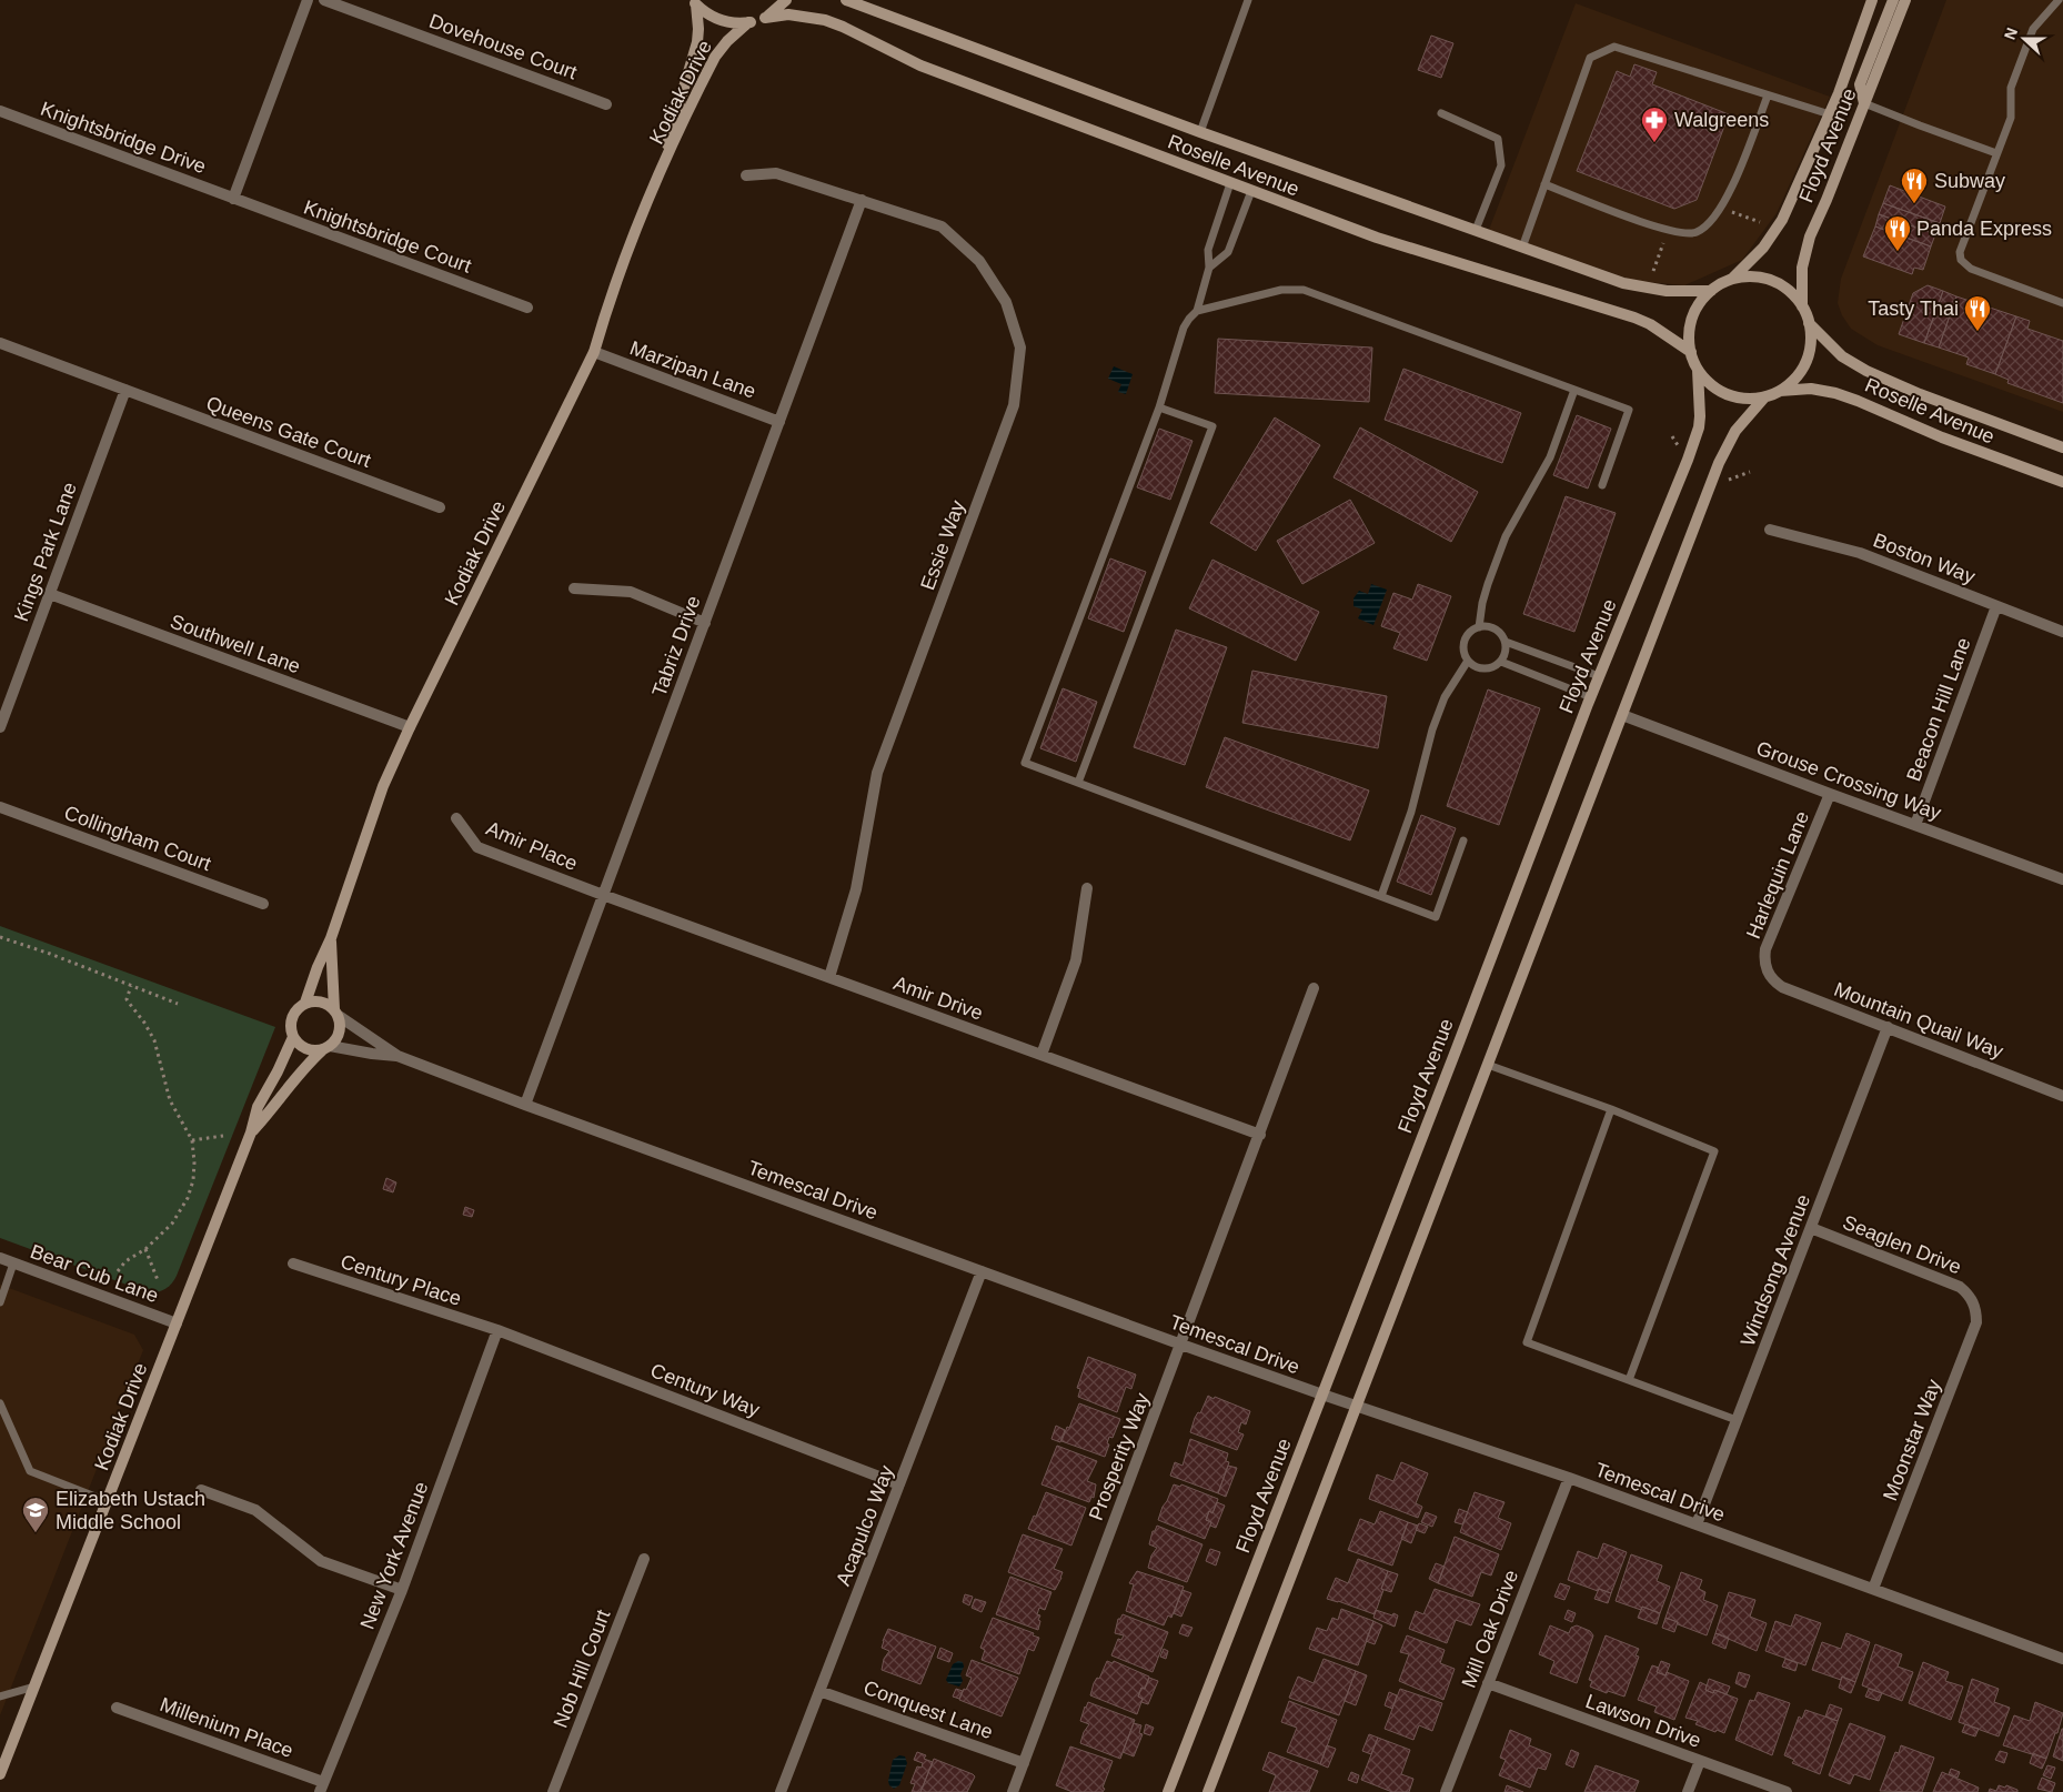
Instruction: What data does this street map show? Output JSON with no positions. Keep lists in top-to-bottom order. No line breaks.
{"streets":{"street":["Dovehouse Court","Kodiak Drive","Knightsbridge Drive","Floyd Avenue","Roselle Avenue","Knightsbridge Court","Marzipan Lane","Queens Gate Court","Essie Way","Kings Park Lane","Boston Way","Southwell Lane","Tabriz Drive","Beacon Hill Lane","Grouse Crossing Way","Collingham Court","Amir Place","Harlequin Lane","Amir Drive","Mountain Quail Way","Temescal Drive","Seaglen Drive","Windsong Avenue","Bear Cub Lane","Century Place","Century Way","Moonstar Way","Prosperity Way","Acapulco Way","New York Avenue","Mill Oak Drive","Nob Hill Court","Conquest Lane","Lawson Drive","Millenium Place"]},"crossings":[["Kodiak Drive","Marzipan Lane"],["Kodiak Drive","Southwell Lane"],["Kodiak Drive","Temescal Drive"],["Kodiak Drive","Bear Cub Lane"],["Knightsbridge Drive","Knightsbridge Court"],["Floyd Avenue","Roselle Avenue"],["Floyd Avenue","Temescal Drive"],["Marzipan Lane","Tabriz Drive"],["Queens Gate Court","Kings Park Lane"],["Essie Way","Tabriz Drive"],["Essie Way","Amir Drive"],["Kings Park Lane","Southwell Lane"],["Boston Way","Beacon Hill Lane"],["Tabriz Drive","Amir Place"],["Tabriz Drive","Amir Drive"],["Tabriz Drive","Temescal Drive"],["Beacon Hill Lane","Grouse Crossing Way"],["Grouse Crossing Way","Harlequin Lane"],["Amir Place","Amir Drive"],["Harlequin Lane","Mountain Quail Way"],["Amir Drive","Prosperity Way"],["Mountain Quail Way","Windsong Avenue"],["Temescal Drive","Windsong Avenue"],["Temescal Drive","Moonstar Way"],["Temescal Drive","Prosperity Way"],["Temescal Drive","Acapulco Way"],["Temescal Drive","Mill Oak Drive"],["Seaglen Drive","Windsong Avenue"],["Seaglen Drive","Moonstar Way"],["Century Place","Century Way"],["Century Place","New York Avenue"],["Century Way","Acapulco Way"],["Century Way","New York Avenue"],["Prosperity Way","Conquest Lane"],["Acapulco Way","Conquest Lane"],["New York Avenue","Millenium Place"],["Mill Oak Drive","Lawson Drive"]],"places":{"pharmacy":["Walgreens"],"restaurant":["Subway","Panda Express","Tasty Thai"],"school or university":["Elizabeth Ustach Middle School"]},"north":"left"}
